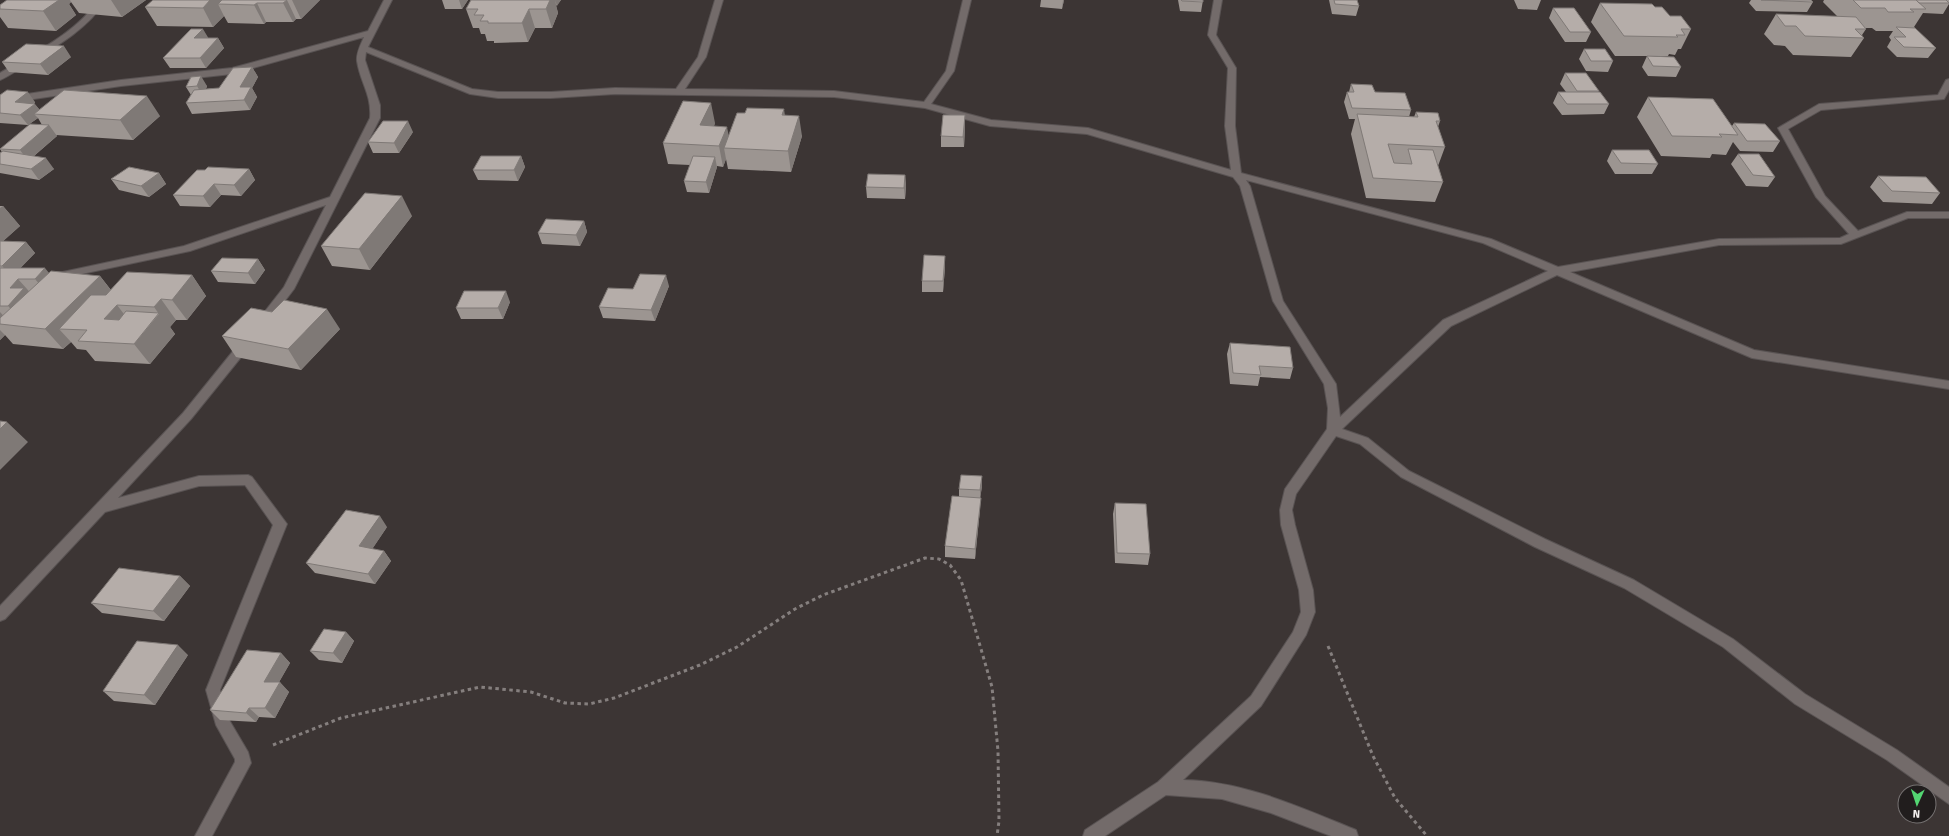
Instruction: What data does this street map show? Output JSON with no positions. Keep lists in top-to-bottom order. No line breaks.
{"north":"bottom"}
